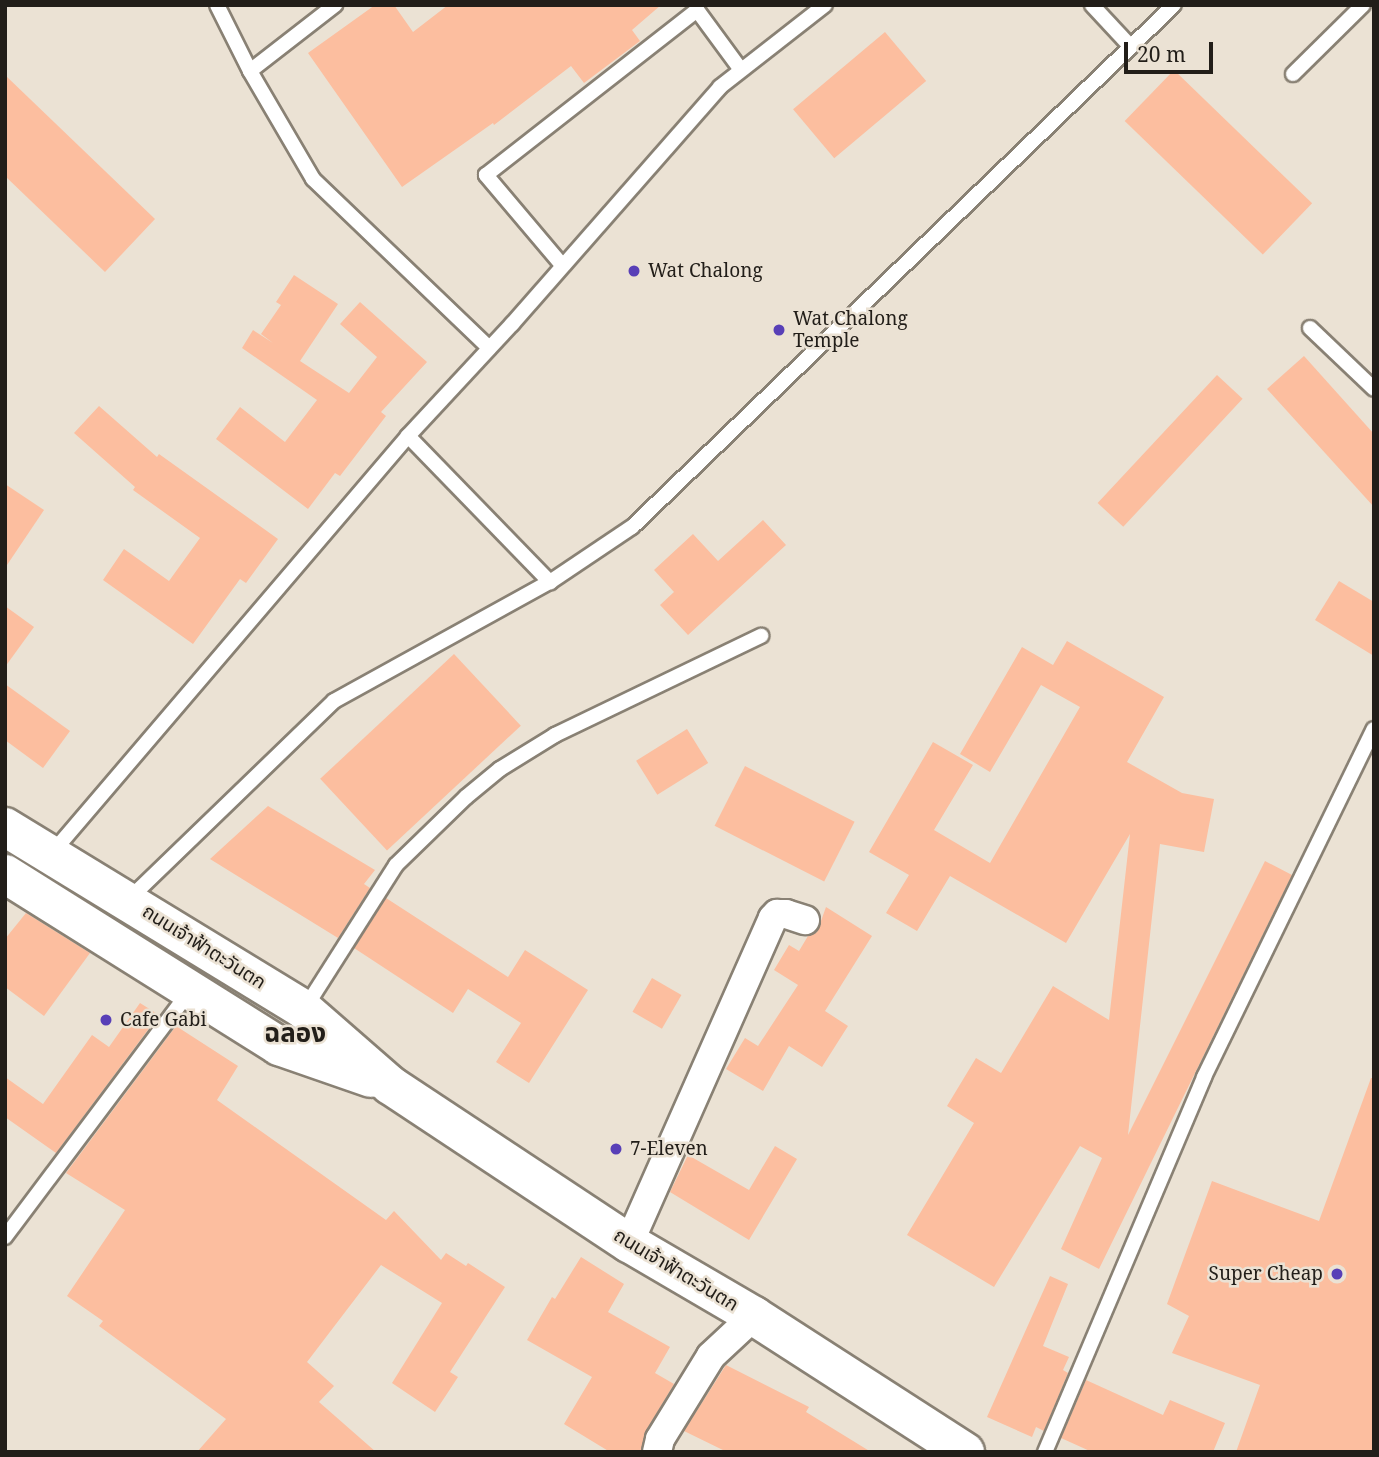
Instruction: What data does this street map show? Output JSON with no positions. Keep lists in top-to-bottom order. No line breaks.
{"streets":{"main road":["ถนนเจ้าฟ้าตะวันตก"]},"districts":["ฉลอง"],"places":["Wat Chalong","Wat Chalong Temple","Cafe Gabi","7-Eleven","Super Cheap"],"scale_bar":"20 m"}
